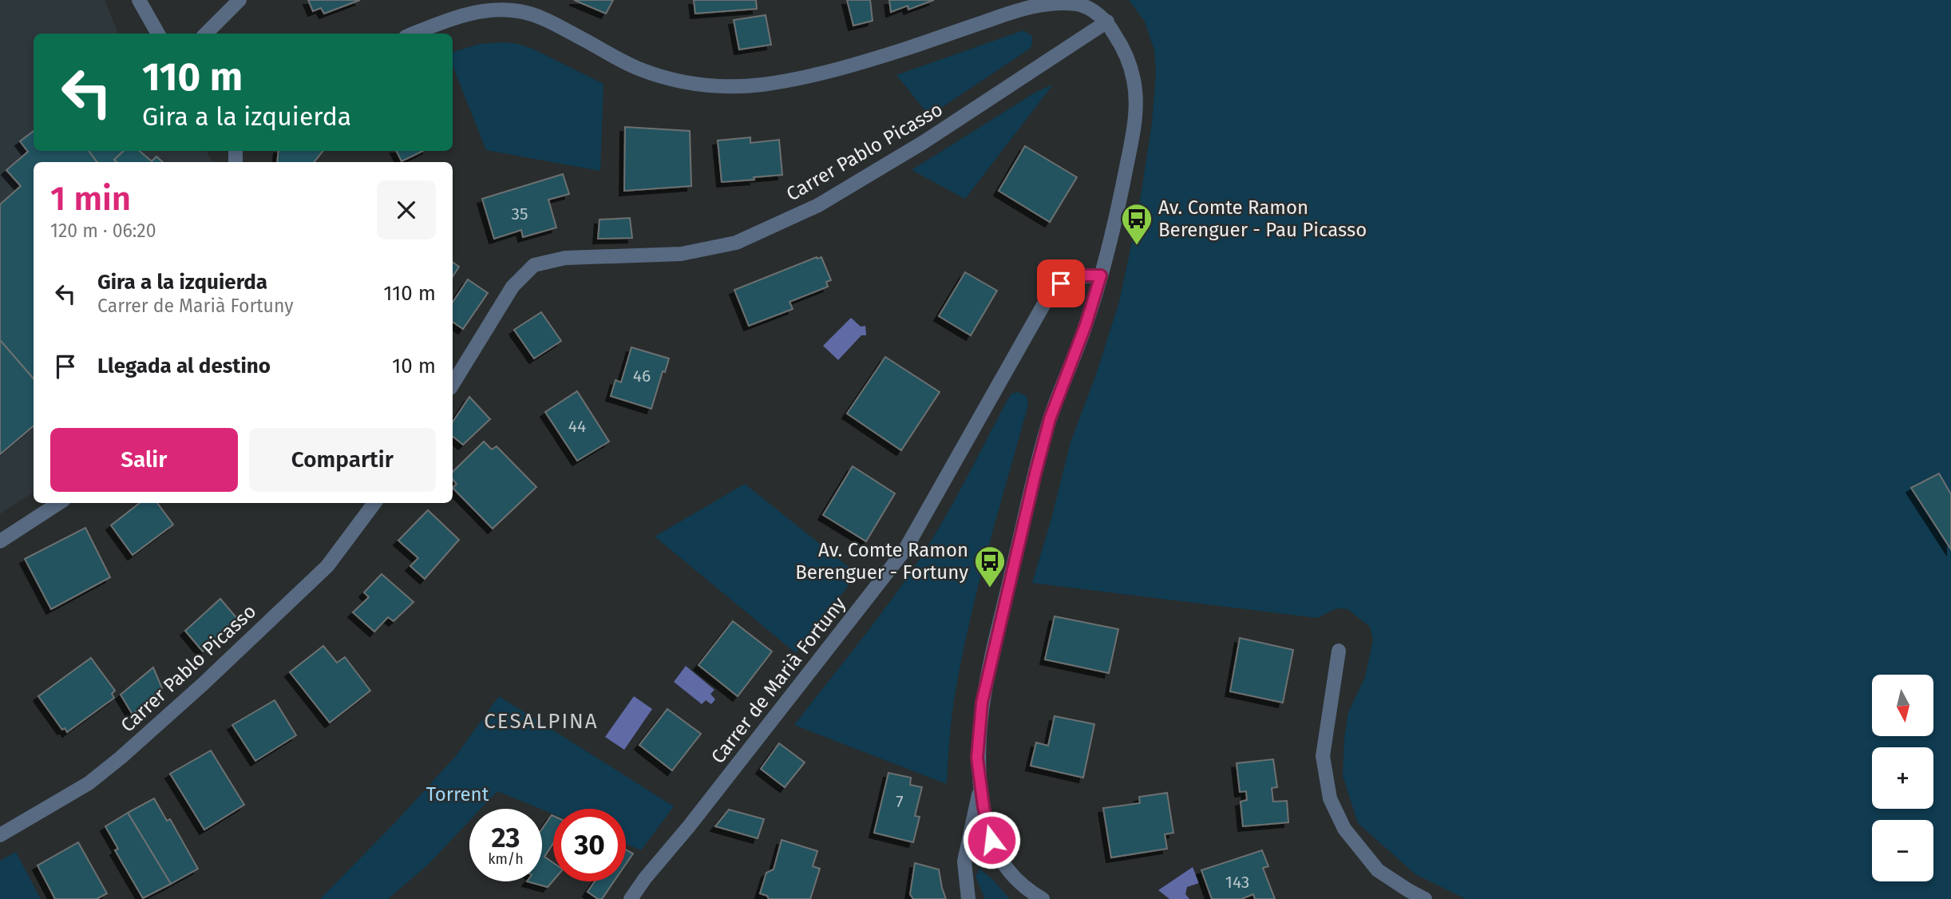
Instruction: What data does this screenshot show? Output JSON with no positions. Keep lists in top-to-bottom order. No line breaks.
{"streets":{"street":["Carrer Pablo Picasso","Carrer de Marià Fortuny"]},"districts":["CESALPINA"],"parks":["Torrent"],"places":{"bus stop":["Av. Comte Ramon Berenguer - Pau Picasso","Av. Comte Ramon Berenguer - Fortuny"]},"house_numbers":["35","46","44","7","143"],"north":"bottom","page":{"turn":["110 m","Gira a la izquierda"],"heading":["1 min","120 m · 06:20"],"list":[{"name":"Gira a la izquierda","note":"Carrer de Marià Fortuny","value":"110 m"},{"name":"Llegada al destino","value":"10 m"}],"buttons":["Salir","Compartir"],"map_buttons":["+","−"],"speed":"23 km/h","limit":"30"}}
